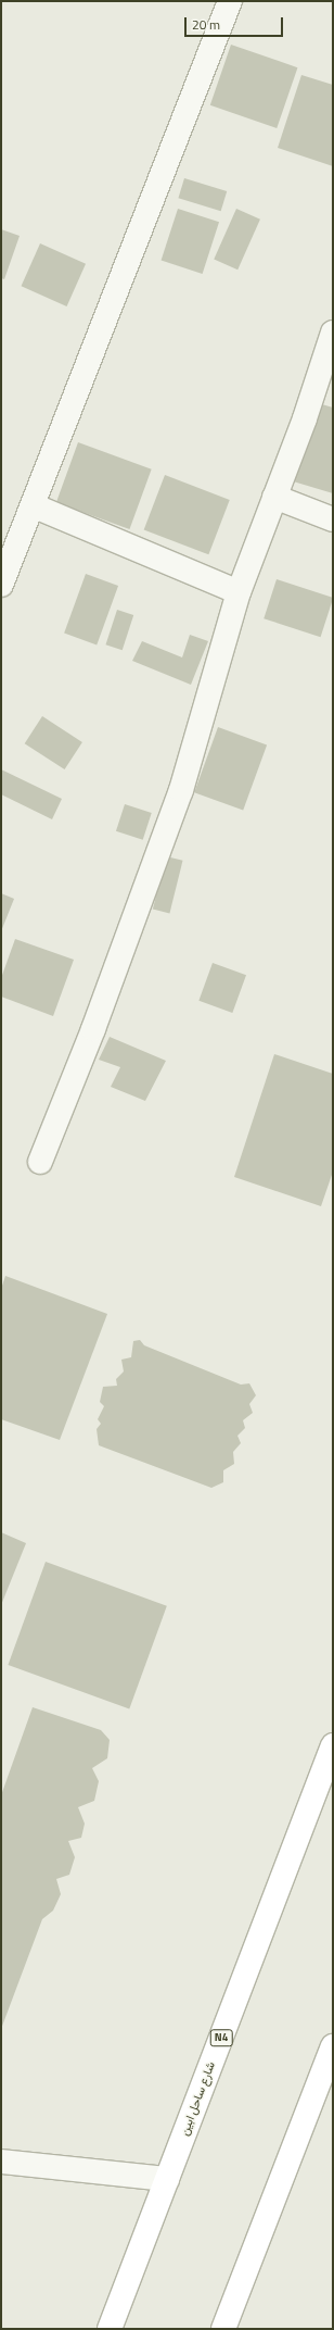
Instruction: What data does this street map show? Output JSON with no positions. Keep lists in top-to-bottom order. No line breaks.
{"streets":{"highway":["N4","شارع ساحل ابين"]},"scale_bar":"20 m"}
